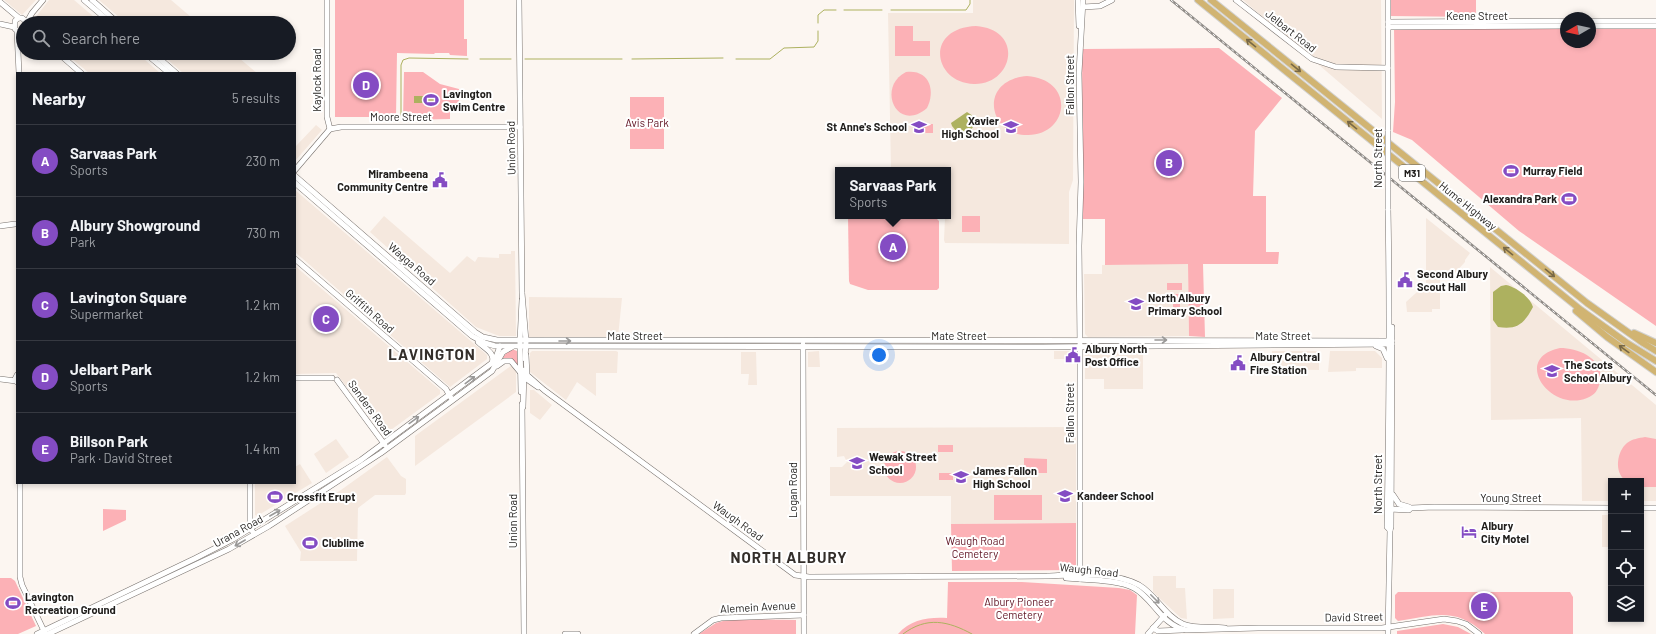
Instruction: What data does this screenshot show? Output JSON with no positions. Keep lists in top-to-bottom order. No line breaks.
{"streets":{"highway":["M31","Hume Highway"],"main road":["Keene Street","Jelbart Road","Kaylock Road","Fallon Street","Moore Street","Union Road","North Street","Wagga Road","Griffith Road","Mate Street","Sanders Road","Logan Road","Young Street","Waugh Road","Urana Road","Alemein Avenue","David Street"]},"crossings":[["Keene Street","North Street"],["Jelbart Road","North Street"],["Kaylock Road","Moore Street"],["Fallon Street","Mate Street"],["Fallon Street","Waugh Road"],["Moore Street","Union Road"],["Union Road","Wagga Road"],["Union Road","Mate Street"],["Union Road","Waugh Road"],["Union Road","Urana Road"],["North Street","Mate Street"],["North Street","Young Street"],["North Street","David Street"],["Wagga Road","Mate Street"],["Wagga Road","Urana Road"],["Griffith Road","Urana Road"],["Mate Street","Logan Road"],["Mate Street","Urana Road"],["Sanders Road","Urana Road"],["Logan Road","Waugh Road"],["Logan Road","Alemein Avenue"],["Waugh Road","Urana Road"],["Waugh Road","David Street"]],"districts":["LAVINGTON","NORTH ALBURY"],"parks":["Avis Park","Waugh Road Cemetery","Albury Pioneer Cemetery"],"places":{"sports":["Lavington Swim Centre","Murray Field","Alexandra Park","Crossfit Erupt","Clublime","Lavington Recreation Ground"],"school or university":["St Anne's School","Xavier High School","North Albury Primary School","The Scots School Albury","Wewak Street School","James Fallon High School","Kandeer School"],"public building":["Mirambeena Community Centre","Second Albury Scout Hall","Albury North Post Office","Albury Central Fire Station"],"hotel":["Albury City Motel"]},"north":"left","page":{"search":"Search here","pins":["D","B","A","C","E"],"heading":["Nearby","5 results"],"list":[{"mark":"A","name":"Sarvaas Park","note":"Sports","value":"230 m"},{"mark":"B","name":"Albury Showground","note":"Park","value":"730 m"},{"mark":"C","name":"Lavington Square","note":"Supermarket","value":"1.2 km"},{"mark":"D","name":"Jelbart Park","note":"Sports","value":"1.2 km"},{"mark":"E","name":"Billson Park","note":"Park · David Street","value":"1.4 km"}],"popup":["Sarvaas Park","Sports"],"map_buttons":["+","−"]}}
